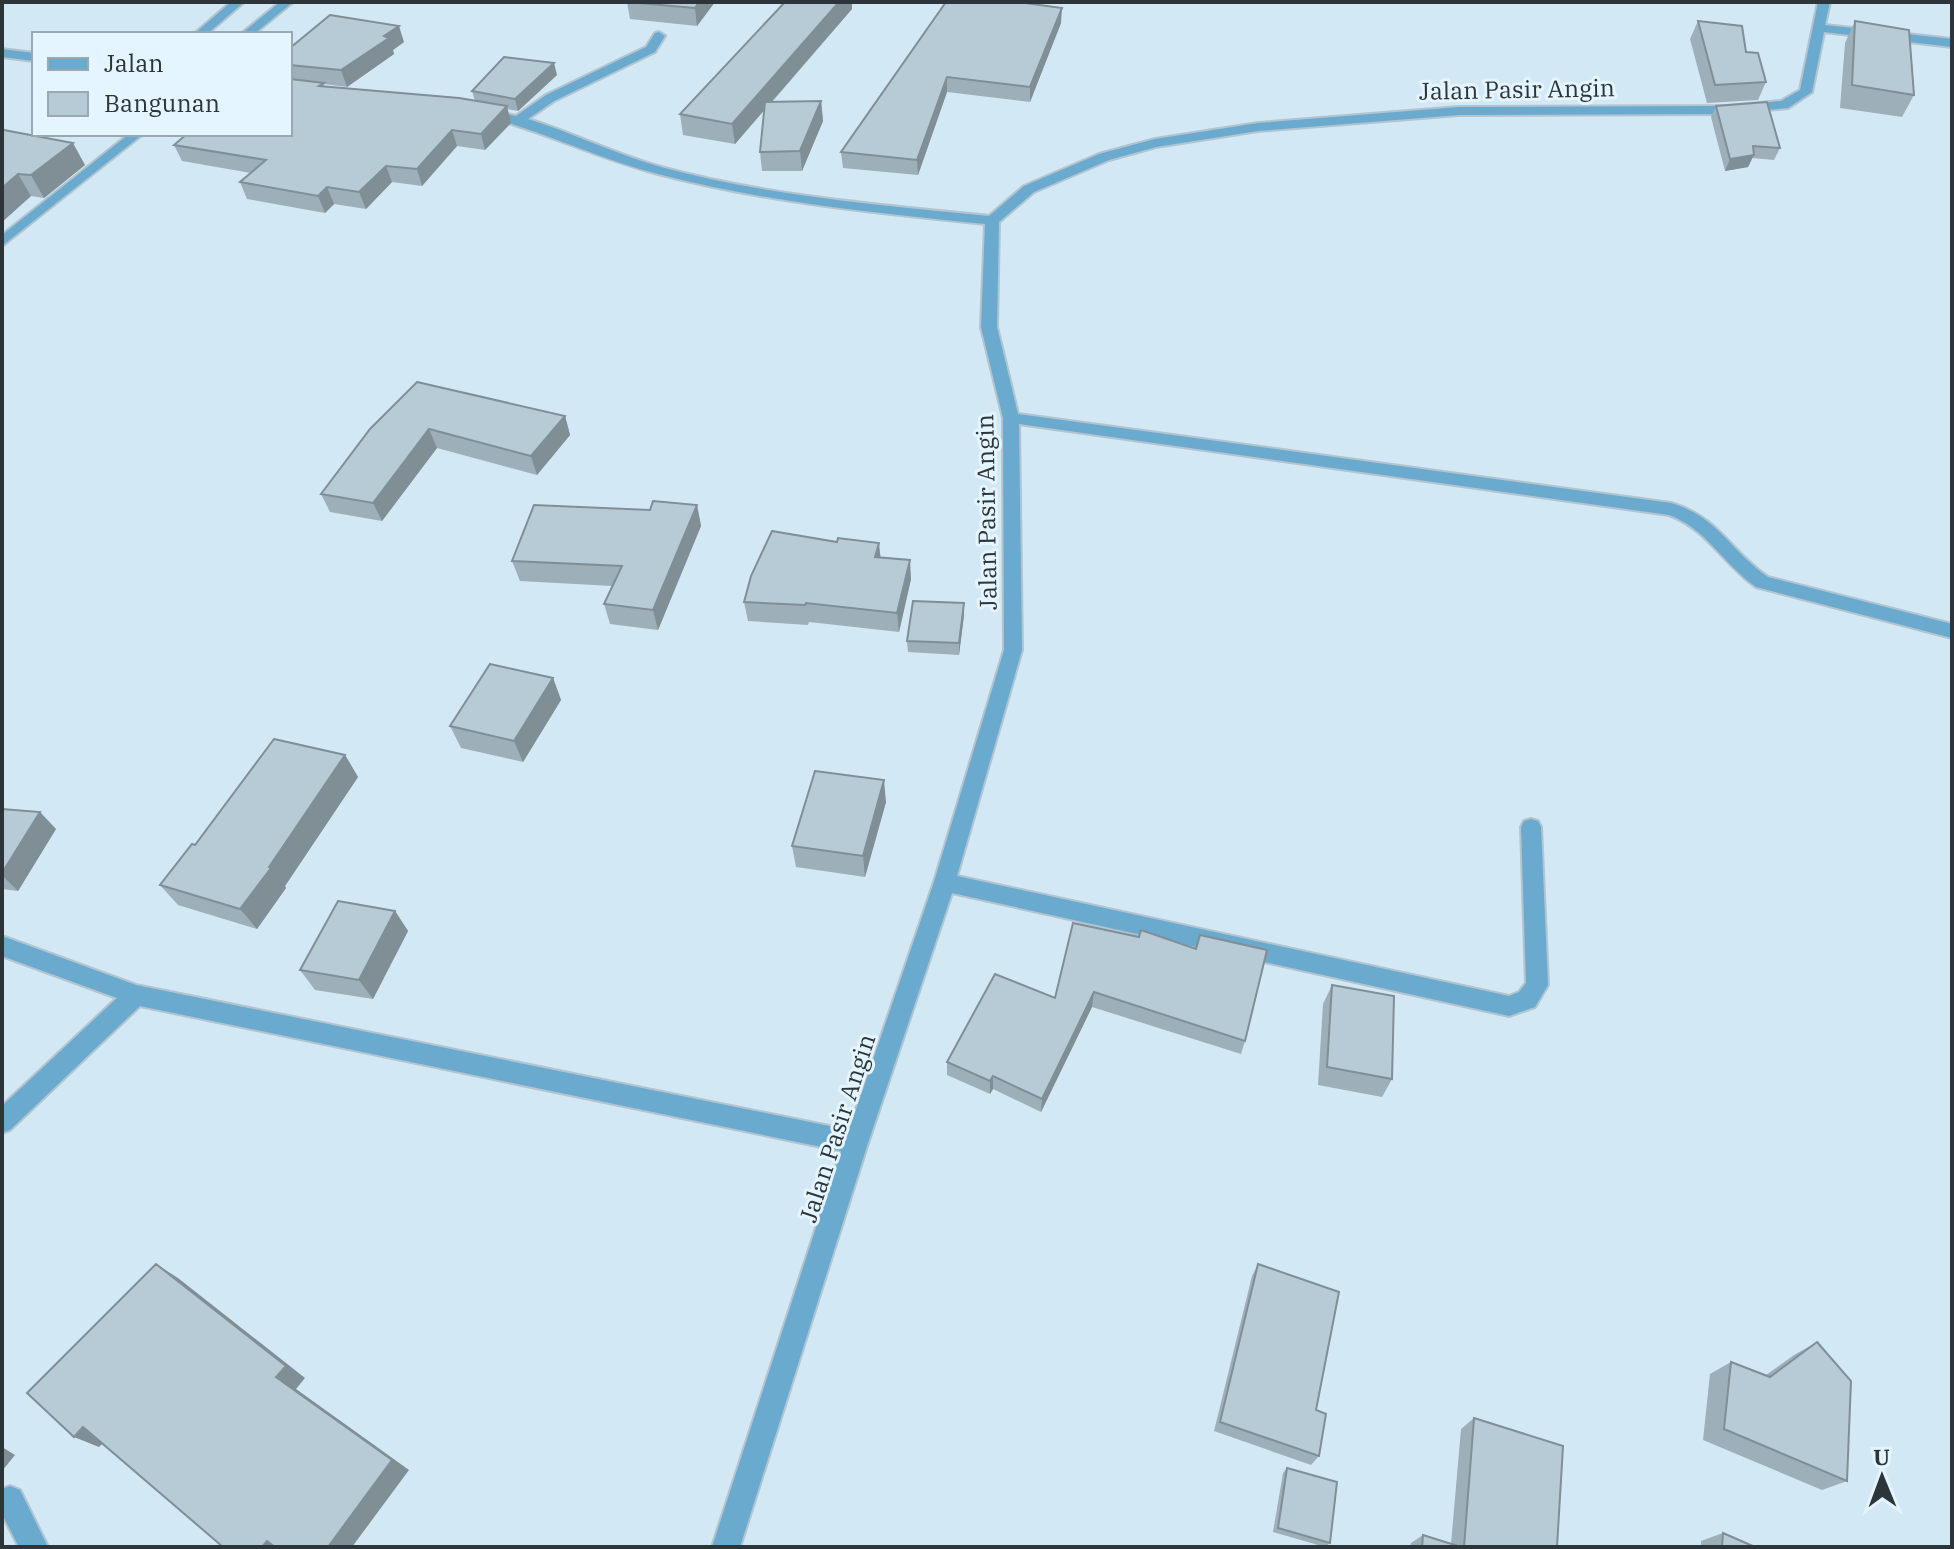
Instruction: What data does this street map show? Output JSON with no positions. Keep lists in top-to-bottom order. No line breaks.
{"streets":{"street":["Jalan Pasir Angin"]},"legend":["Jalan","Bangunan"],"north":"top"}
